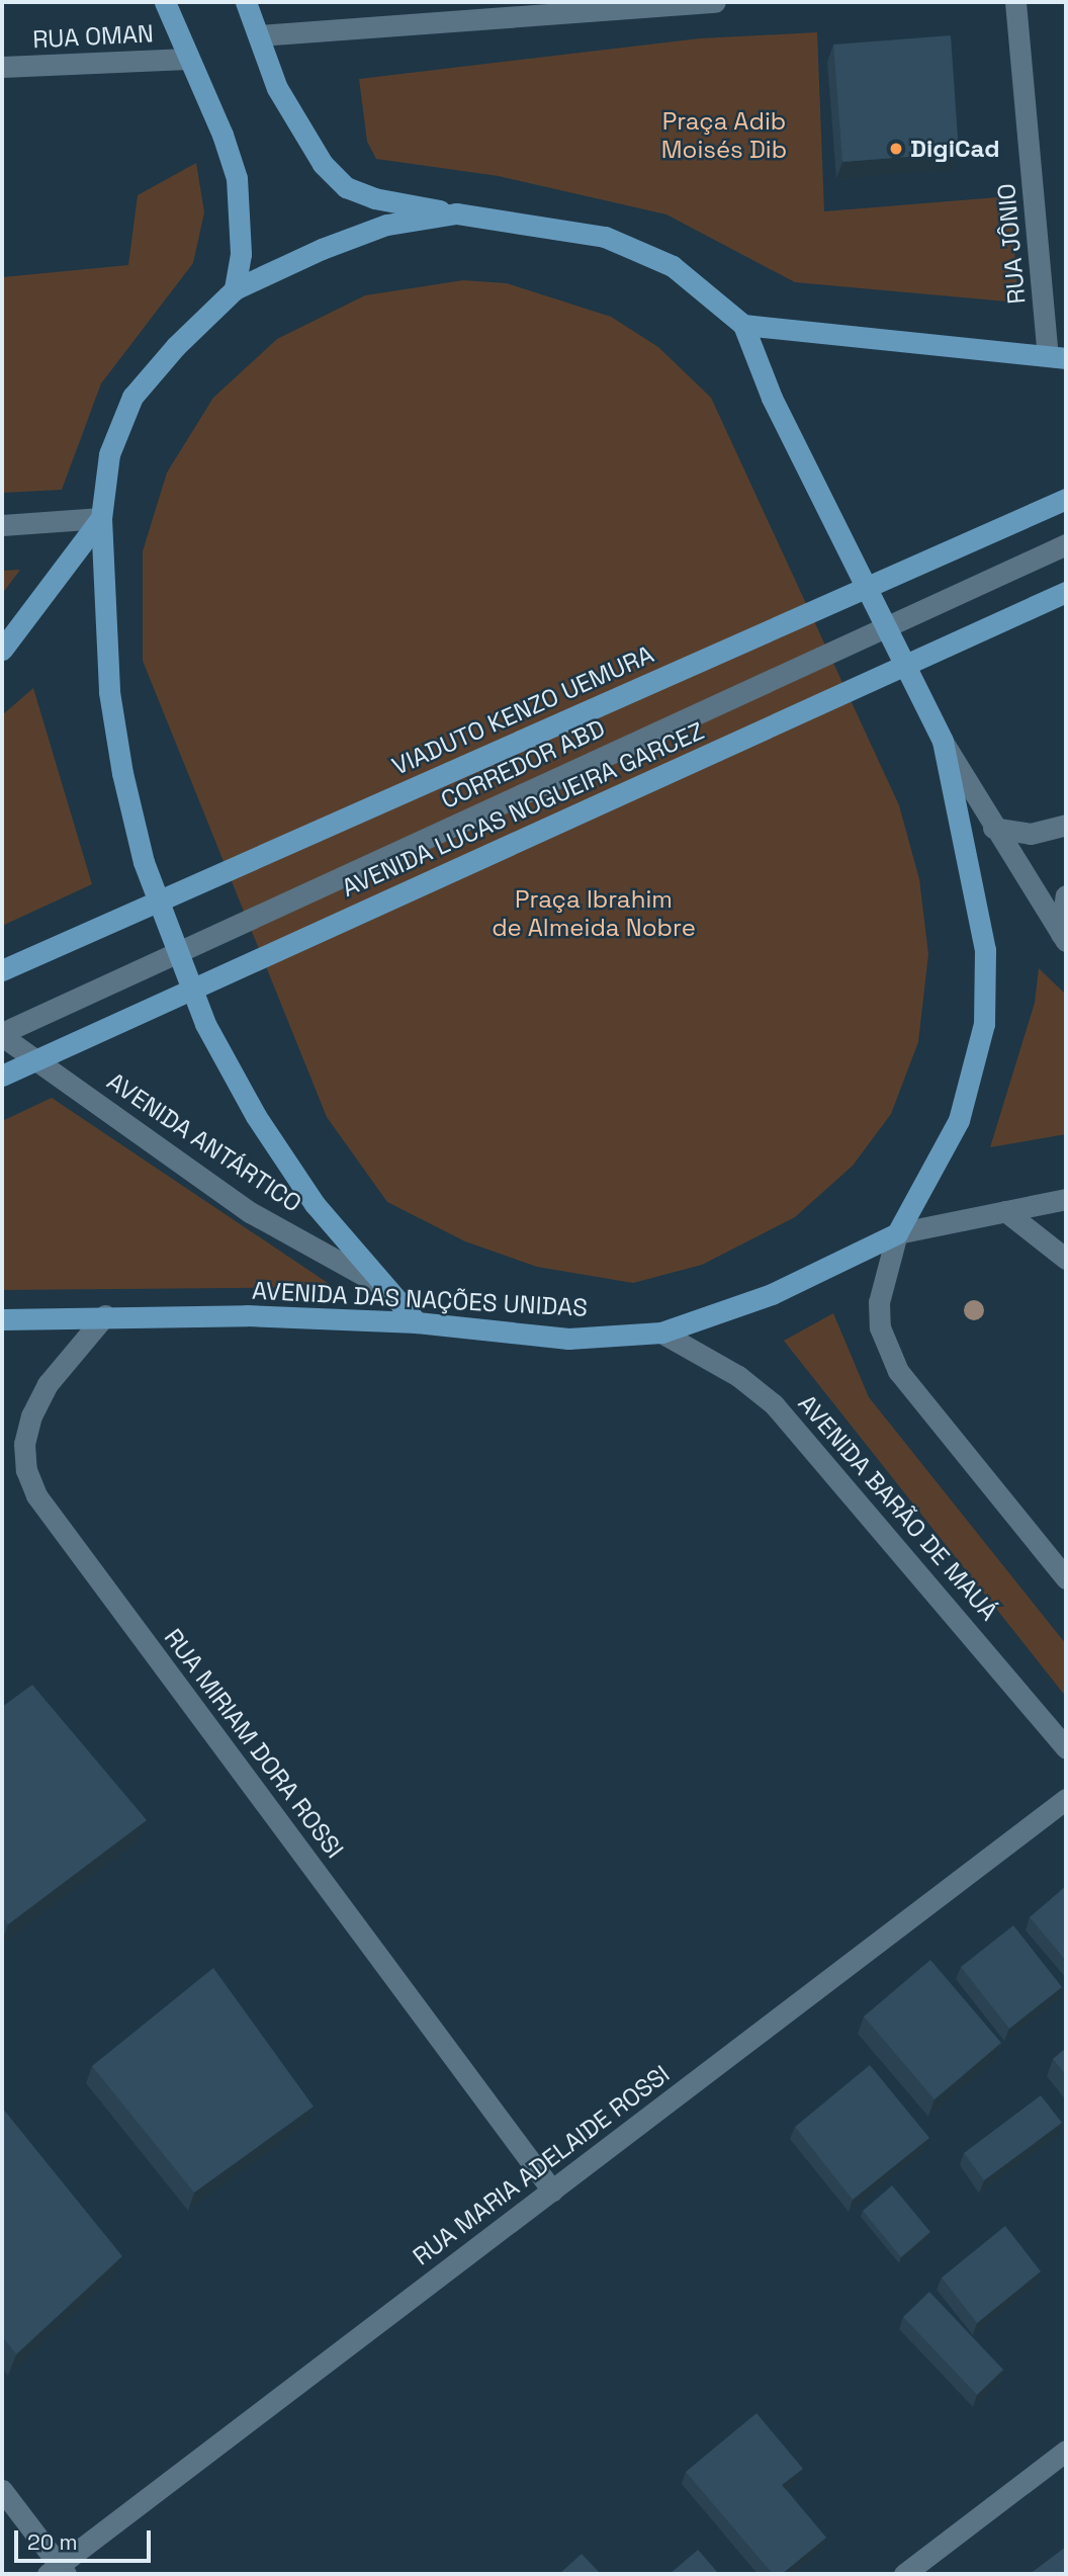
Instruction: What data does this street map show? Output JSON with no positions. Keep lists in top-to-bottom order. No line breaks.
{"streets":{"main road":["VIADUTO KENZO UEMURA","AVENIDA LUCAS NOGUEIRA GARCEZ","AVENIDA DAS NAÇÕES UNIDAS"],"street":["RUA OMAN","RUA JÔNIO","CORREDOR ABD","AVENIDA ANTÁRTICO","AVENIDA BARÃO DE MAUÁ","RUA MIRIAM DORA ROSSI","RUA MARIA ADELAIDE ROSSI"]},"crossings":[["CORREDOR ABD","AVENIDA ANTÁRTICO"],["AVENIDA DAS NAÇÕES UNIDAS","AVENIDA BARÃO DE MAUÁ"],["AVENIDA DAS NAÇÕES UNIDAS","RUA MIRIAM DORA ROSSI"],["RUA MIRIAM DORA ROSSI","RUA MARIA ADELAIDE ROSSI"]],"parks":["Praça Adib Moisés Dib","Praça Ibrahim de Almeida Nobre"],"places":["DigiCad"],"scale_bar":"20 m"}
